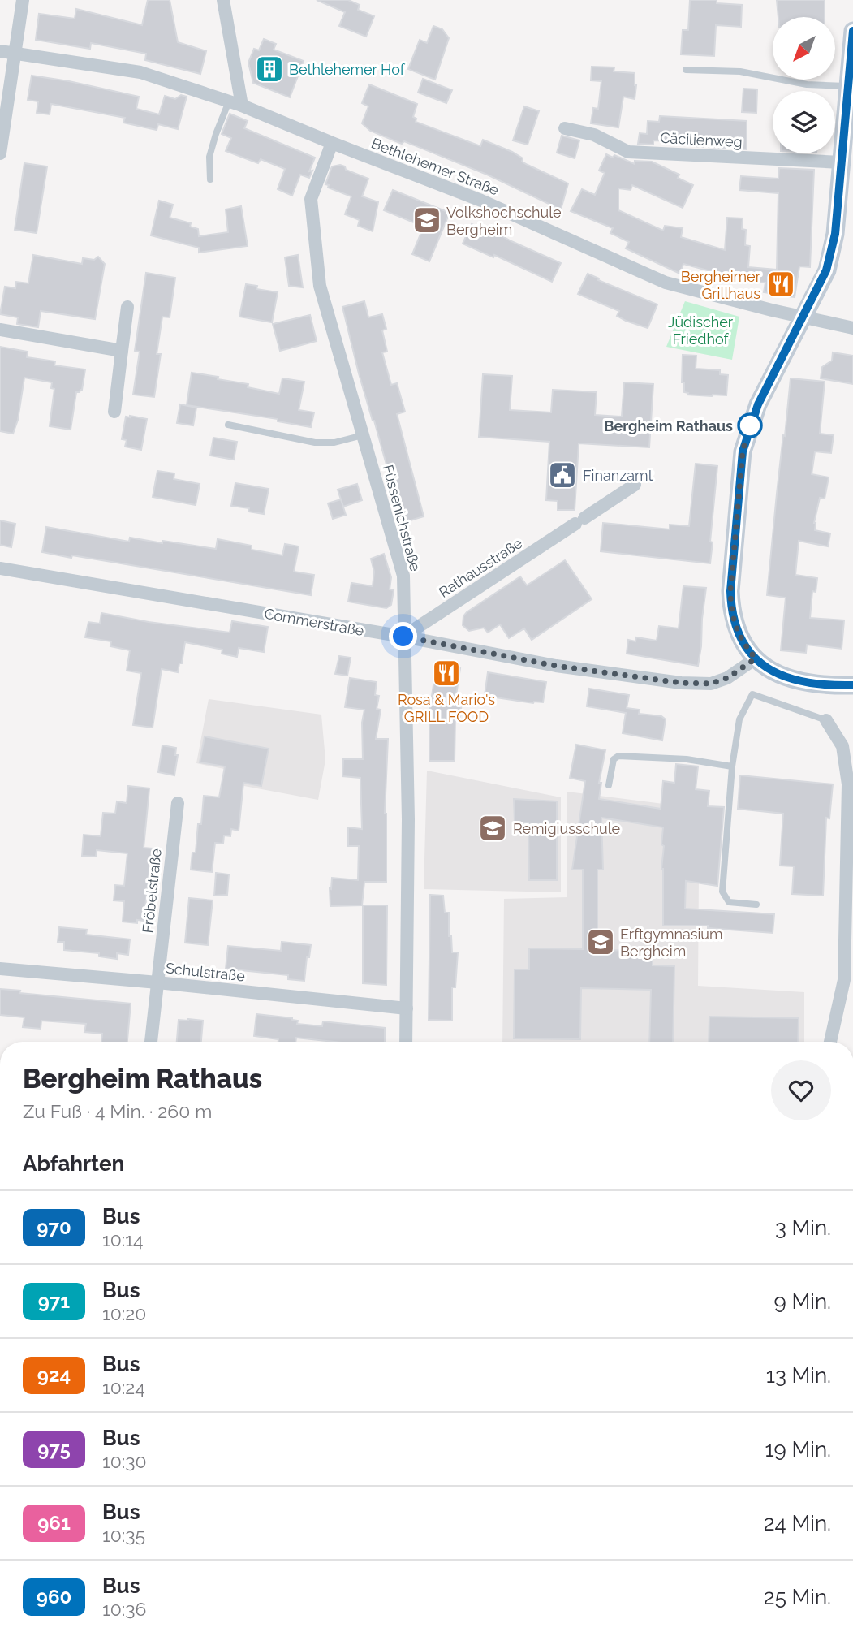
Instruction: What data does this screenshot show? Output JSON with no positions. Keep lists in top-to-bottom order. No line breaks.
{"streets":{"street":["Cäcilienweg","Bethlehemer Straße","Füssenichstraße","Rathausstraße","Commerstraße","Fröbelstraße","Schulstraße"]},"crossings":[["Bethlehemer Straße","Füssenichstraße"],["Füssenichstraße","Rathausstraße"],["Füssenichstraße","Commerstraße"],["Füssenichstraße","Schulstraße"],["Rathausstraße","Commerstraße"],["Fröbelstraße","Schulstraße"]],"parks":["Jüdischer Friedhof"],"places":{"building":["Bethlehemer Hof"],"school or university":["Volkshochschule Bergheim","Remigiusschule","Erftgymnasium Bergheim"],"restaurant":["Bergheimer Grillhaus","Rosa & Mario's GRILL FOOD"],"other":["Bergheim Rathaus"],"public building":["Finanzamt"]},"lines":["bus line 970"],"north":"bottom left","page":{"heading":[["Bergheim Rathaus","Zu Fuß · 4 Min. · 260 m"],"Abfahrten"],"list":[{"mark":"970","name":"Bus","note":"10:14","value":"3 Min."},{"mark":"971","name":"Bus","note":"10:20","value":"9 Min."},{"mark":"924","name":"Bus","note":"10:24","value":"13 Min."},{"mark":"975","name":"Bus","note":"10:30","value":"19 Min."},{"mark":"961","name":"Bus","note":"10:35","value":"24 Min."},{"mark":"960","name":"Bus","note":"10:36","value":"25 Min."}]}}
